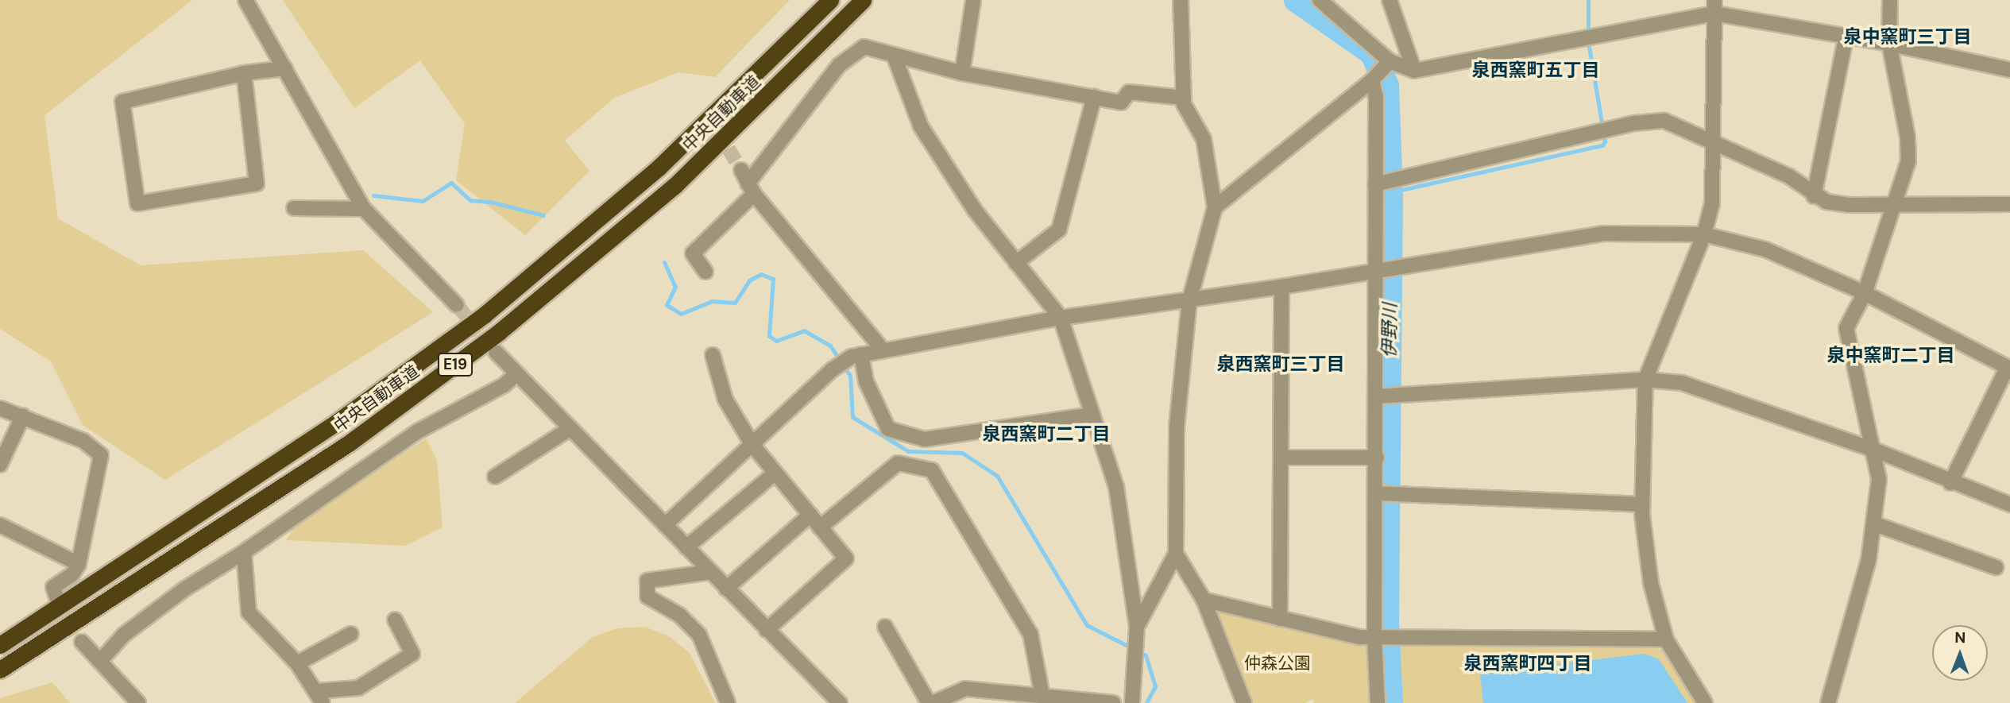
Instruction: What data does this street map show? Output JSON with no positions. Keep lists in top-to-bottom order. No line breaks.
{"streets":{"highway":["中央自動車道","E19"]},"districts":["泉中窯町三丁目","泉西窯町五丁目","泉中窯町二丁目","泉西窯町三丁目","泉西窯町二丁目","泉西窯町四丁目"],"water":["伊野川"],"parks":["仲森公園"],"north":"top"}
